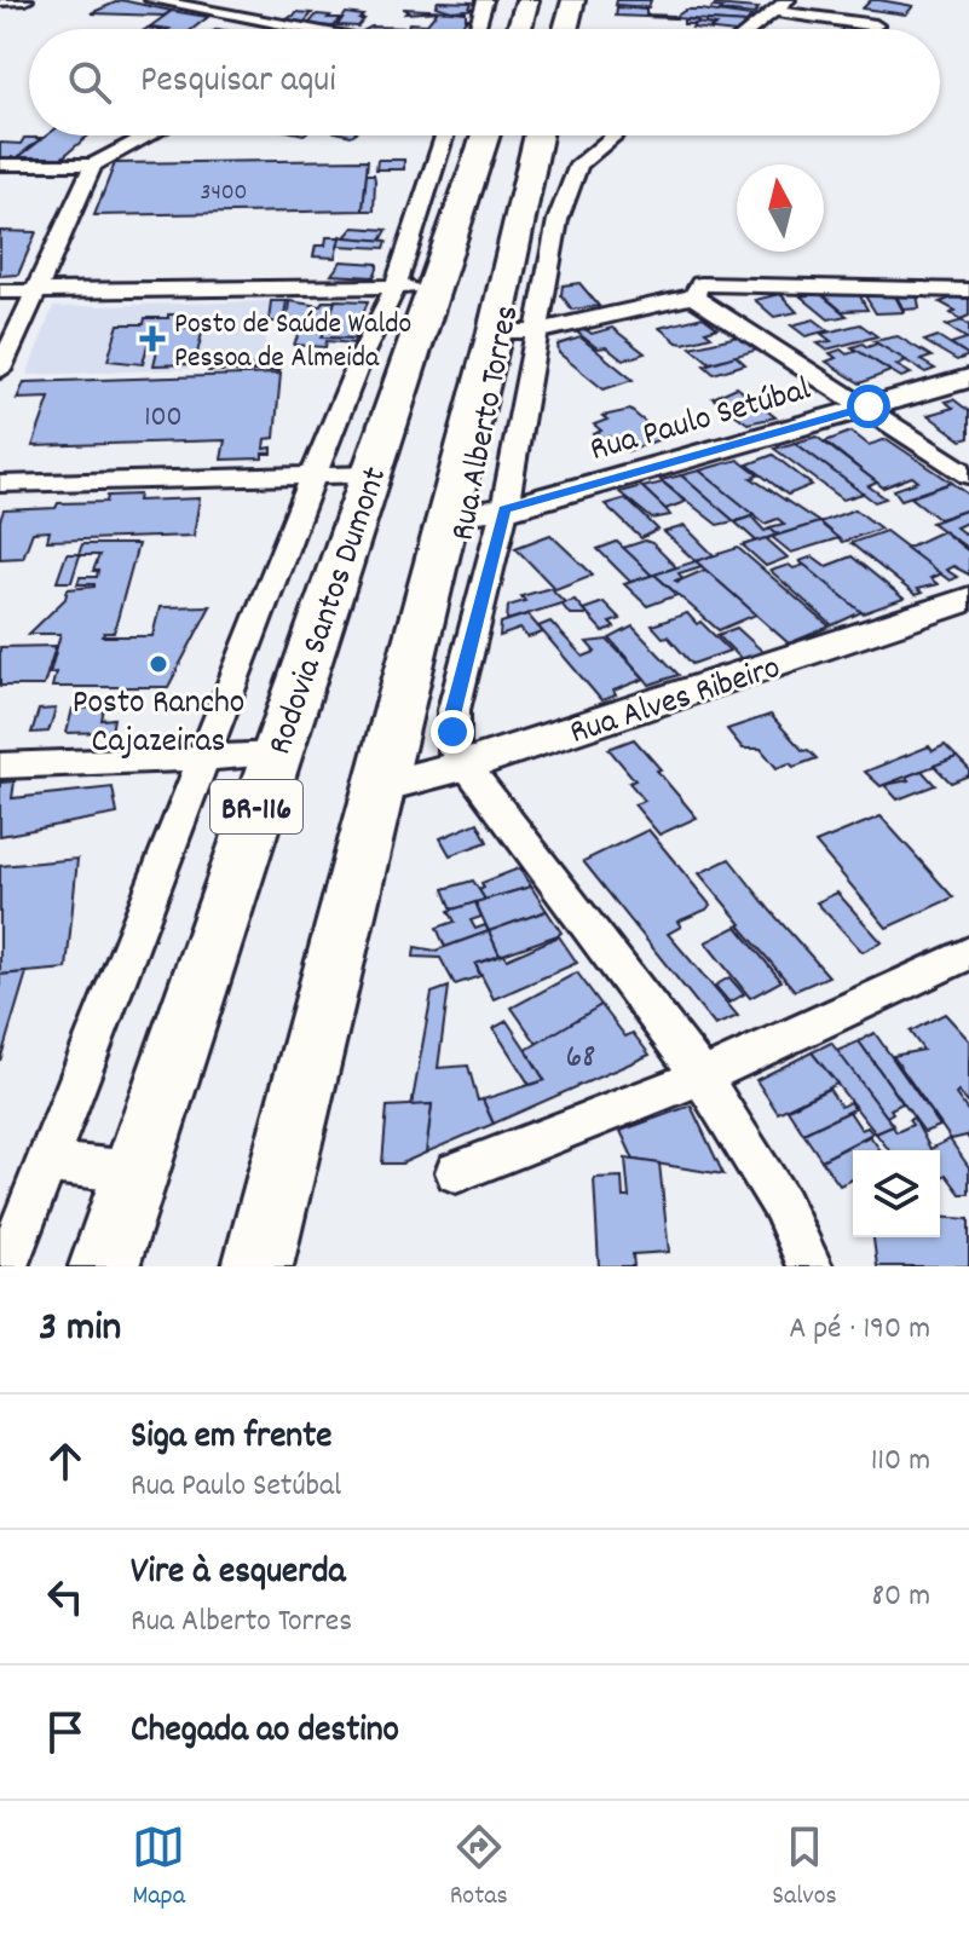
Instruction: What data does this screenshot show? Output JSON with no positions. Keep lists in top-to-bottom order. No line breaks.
{"streets":{"highway":["Rodovia Santos Dumont","BR-116"],"street":["Rua Paulo Setúbal","Rua Alberto Torres","Rua Alves Ribeiro"]},"crossings":[["Rua Paulo Setúbal","Rua Alberto Torres"],["Rua Alberto Torres","Rua Alves Ribeiro"]],"places":{"health":["Posto de Saúde Waldo Pessoa de Almeida"],"other":["Posto Rancho Cajazeiras"]},"house_numbers":["3400","100","68"],"north":"top","page":{"search":"Pesquisar aqui","heading":["3 min","A pé · 190 m"],"list":[["Siga em frente","Rua Paulo Setúbal","110 m"],["Vire à esquerda","Rua Alberto Torres","80 m"],"Chegada ao destino"],"nav":["Mapa","Rotas","Salvos"]}}
